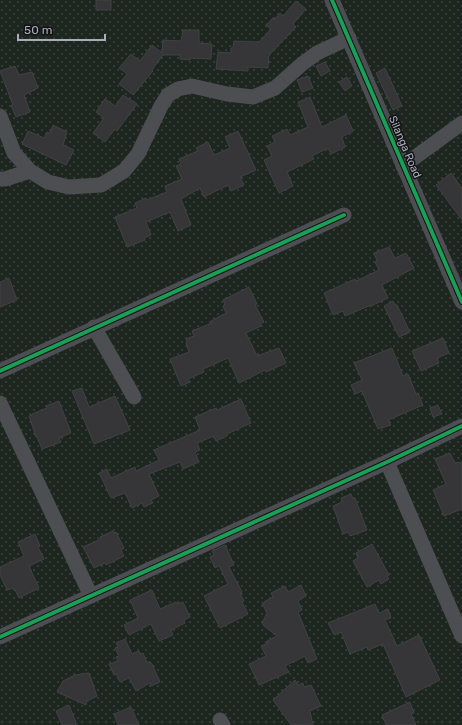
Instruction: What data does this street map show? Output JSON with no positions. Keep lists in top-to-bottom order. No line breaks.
{"streets":{"street":["Silanga Road"]},"scale_bar":"50 m"}
